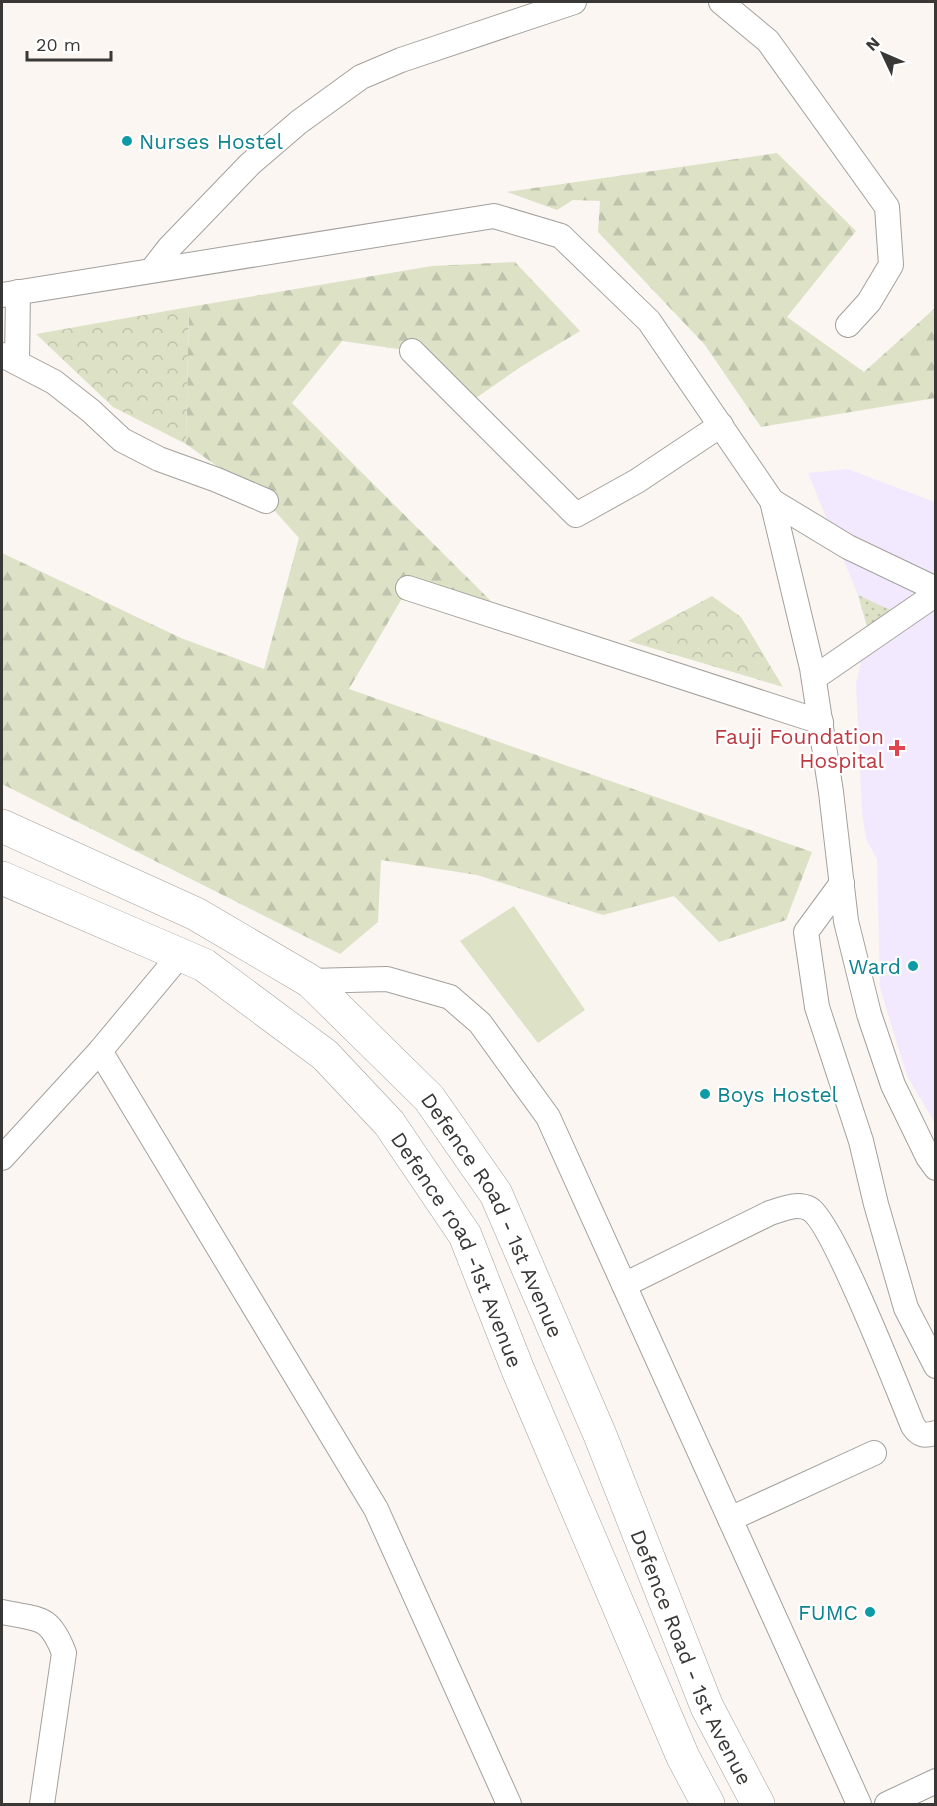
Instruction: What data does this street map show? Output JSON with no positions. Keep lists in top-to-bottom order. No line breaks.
{"streets":{"main road":["Defence Road - 1st Avenue","Defence road -1st Avenue"]},"places":{"other":["Nurses Hostel","Ward","Boys Hostel","FUMC"],"health":["Fauji Foundation Hospital"]},"scale_bar":"20 m","north":"top left"}
